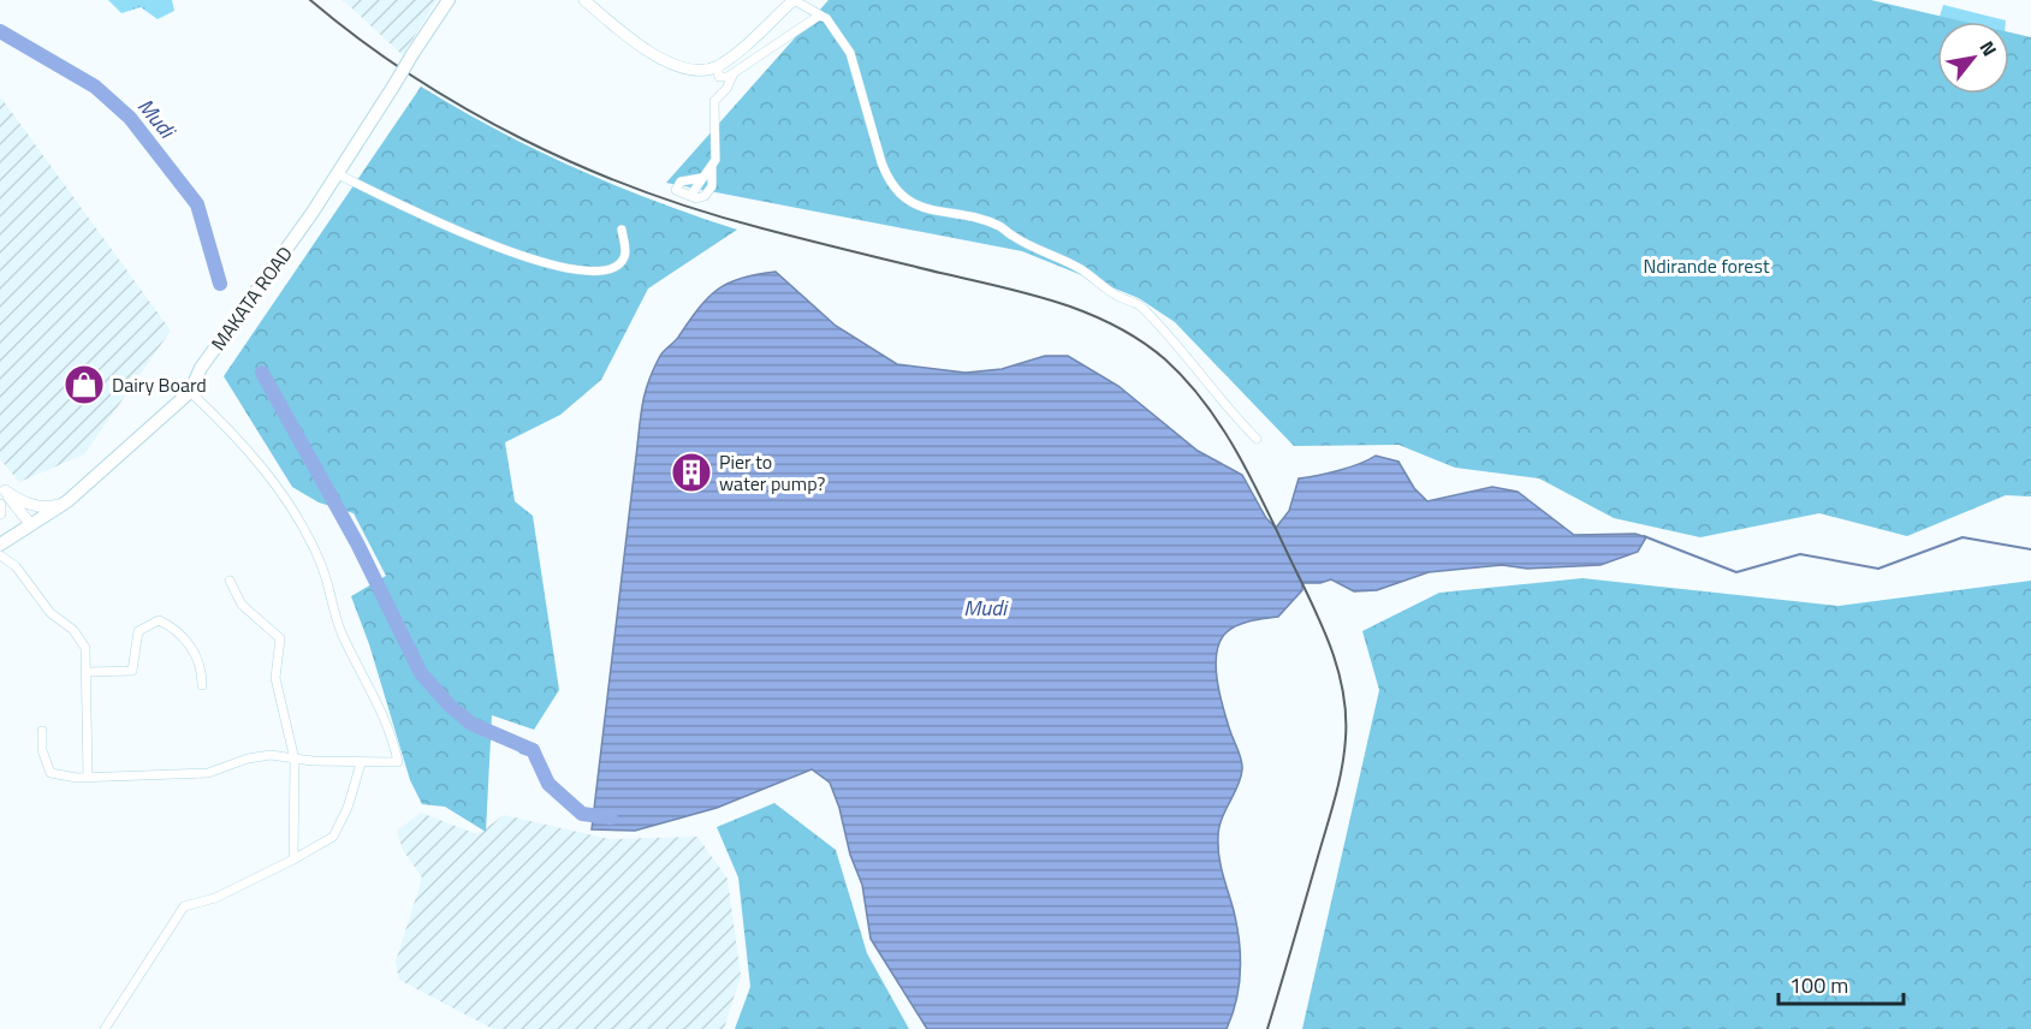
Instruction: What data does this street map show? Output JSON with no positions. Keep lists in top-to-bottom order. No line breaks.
{"streets":{"main road":["MAKATA ROAD"]},"water":["Mudi"],"parks":["Ndirande forest"],"places":{"shop":["Dairy Board"],"building":["Pier to water pump?"]},"scale_bar":"100 m","north":"top right"}
